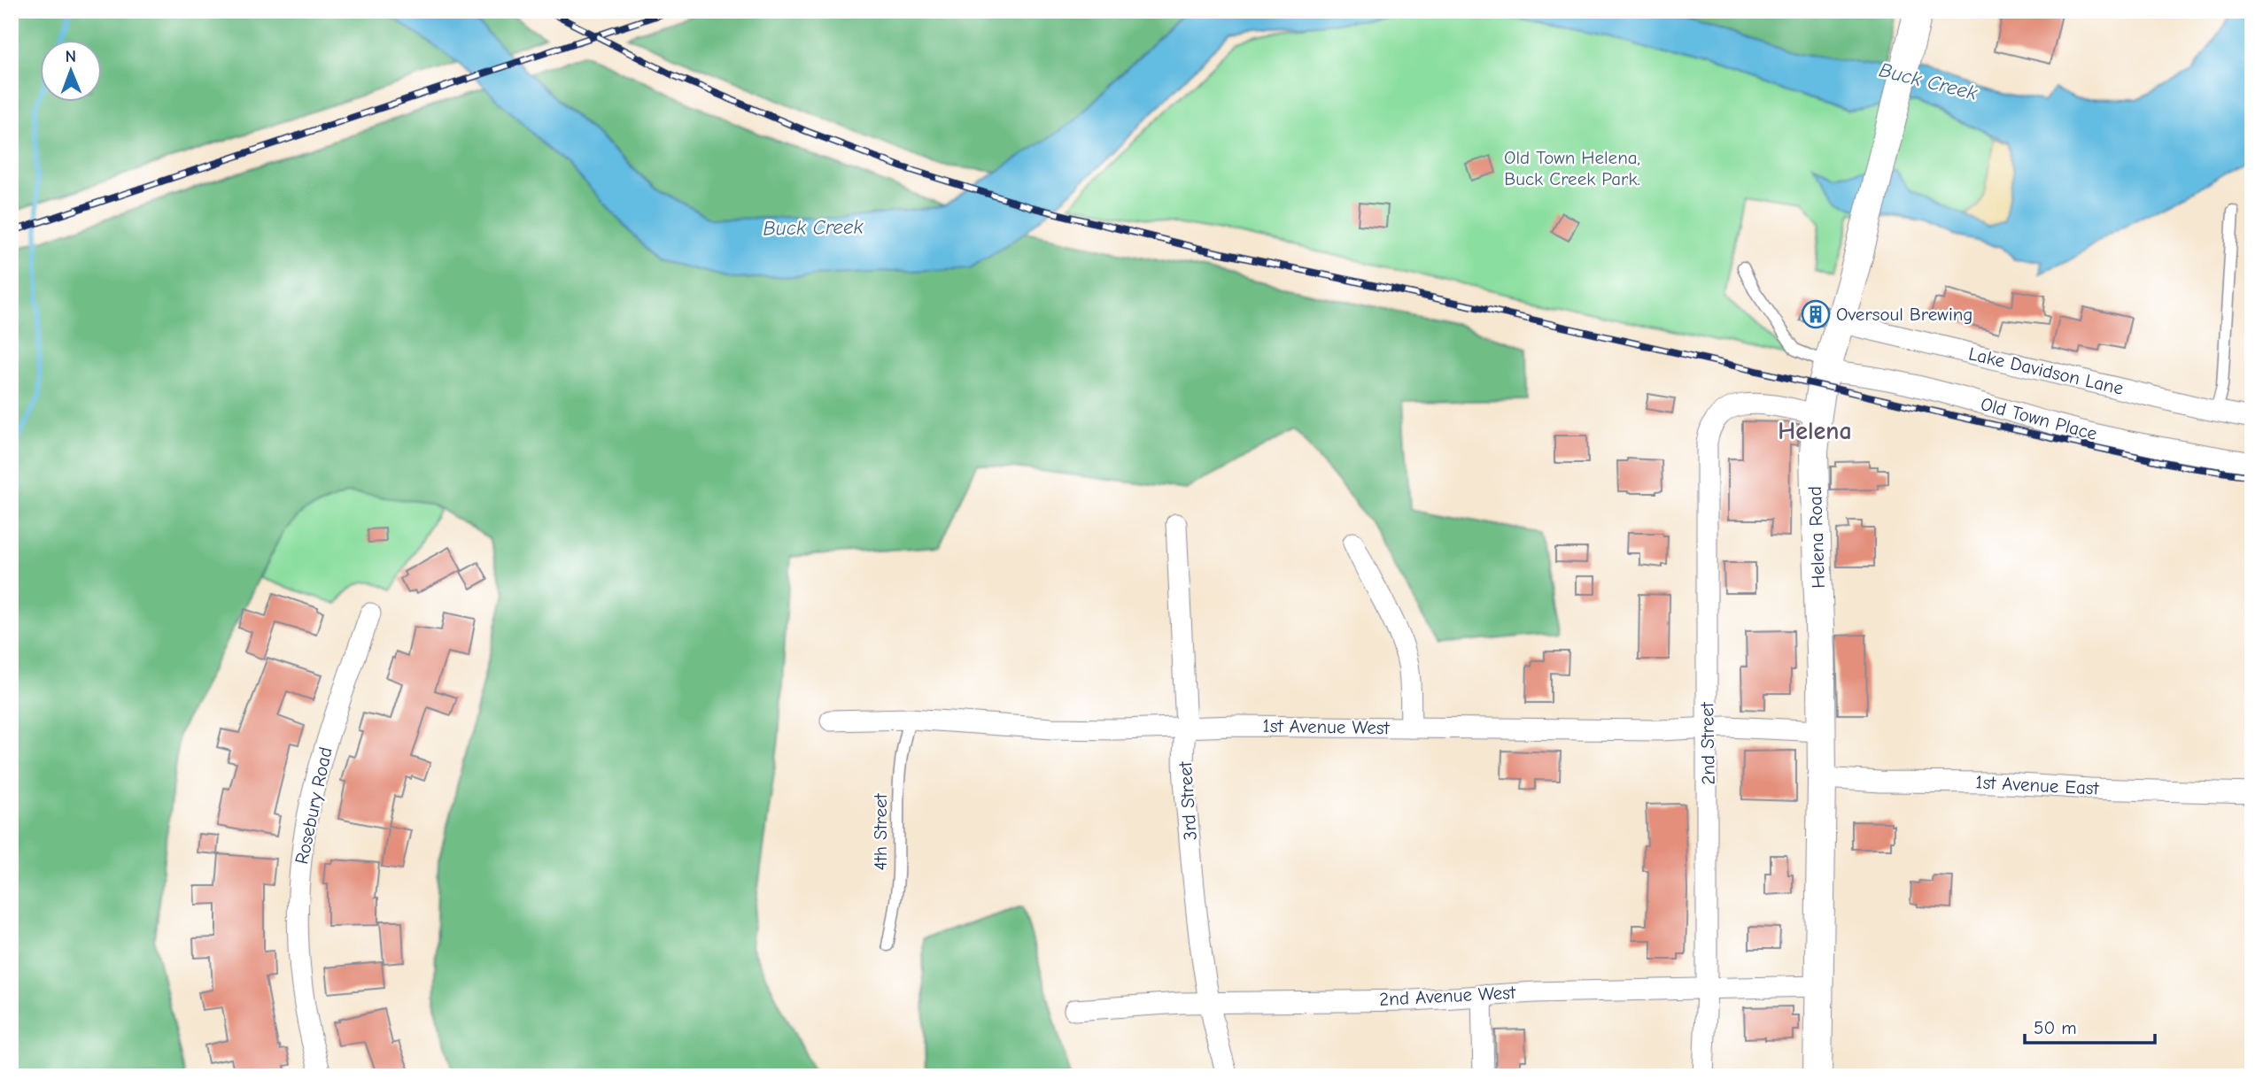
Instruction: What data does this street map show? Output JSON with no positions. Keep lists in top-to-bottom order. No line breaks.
{"streets":{"main road":["Helena Road"],"street":["Lake Davidson Lane","Old Town Place","1st Avenue West","2nd Street","1st Avenue East","3rd Street","Rosebury Road","2nd Avenue West"],"lane":["4th Street"]},"crossings":[["Lake Davidson Lane","Helena Road"],["Old Town Place","Helena Road"],["Helena Road","1st Avenue West"],["Helena Road","2nd Street"],["Helena Road","1st Avenue East"],["Helena Road","2nd Avenue West"],["1st Avenue West","2nd Street"],["1st Avenue West","3rd Street"],["1st Avenue West","4th Street"],["2nd Street","2nd Avenue West"],["3rd Street","2nd Avenue West"]],"districts":["Helena"],"water":["Buck Creek"],"parks":["Old Town Helena, Buck Creek Park."],"places":{"building":["Oversoul Brewing"]},"scale_bar":"50 m","north":"top"}
